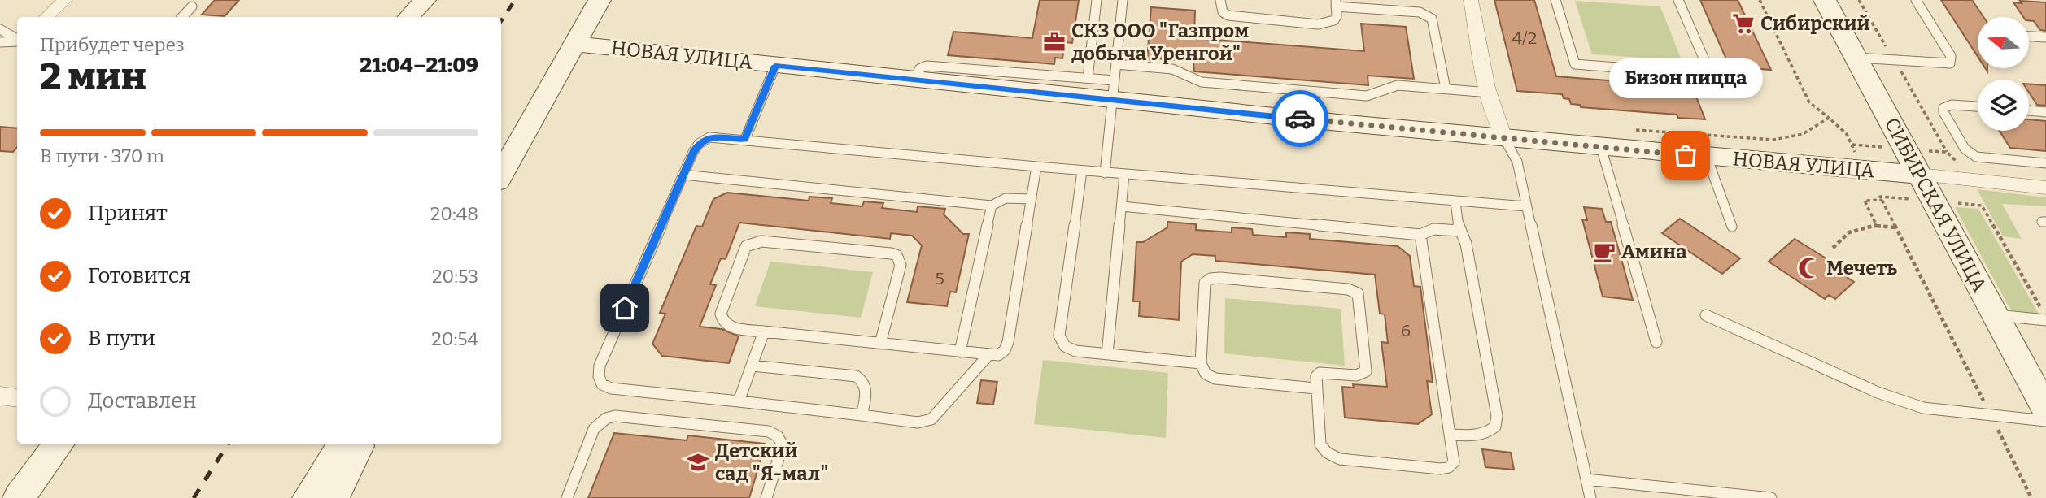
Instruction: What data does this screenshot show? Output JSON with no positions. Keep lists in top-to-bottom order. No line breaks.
{"streets":{"main road":["НОВАЯ УЛИЦА","СИБИРСКАЯ УЛИЦА"]},"crossings":[["НОВАЯ УЛИЦА","СИБИРСКАЯ УЛИЦА"]],"places":{"supermarket":["Сибирский"],"office":["СКЗ ООО \"Газпром добыча Уренгой\""],"other":["Бизон пицца"],"cafe":["Амина"],"mosque":["Мечеть"],"school or university":["Детский сад \"Я-мал\""]},"house_numbers":["4/2","5","6"],"north":"left","page":{"heading":["2 мин","Прибудет через","21:04–21:09"],"bubble":"Бизон пицца","bar":"В пути · 370 m","list":[["Принят","20:48"],["Готовится","20:53"],["В пути","20:54"],"Доставлен"]}}
